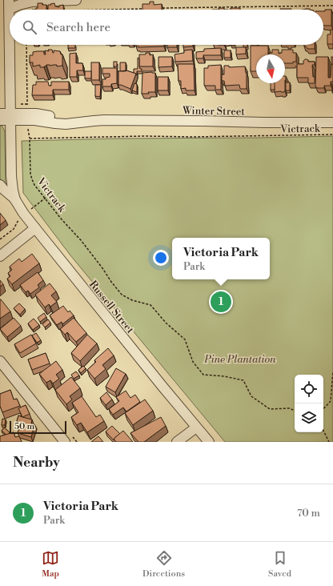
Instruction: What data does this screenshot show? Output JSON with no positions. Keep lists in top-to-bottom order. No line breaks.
{"streets":{"street":["Winter Street","Russell Street"],"path":["Victrack"]},"parks":["Pine Plantation"],"scale_bar":"50 m","north":"bottom","page":{"search":"Search here","popup":["Victoria Park","Park"],"pins":"1","scale":"50 m","heading":"Nearby","list":[{"mark":"1","name":"Victoria Park","note":"Park","value":"70 m"}],"nav":["Map","Directions","Saved"]}}
